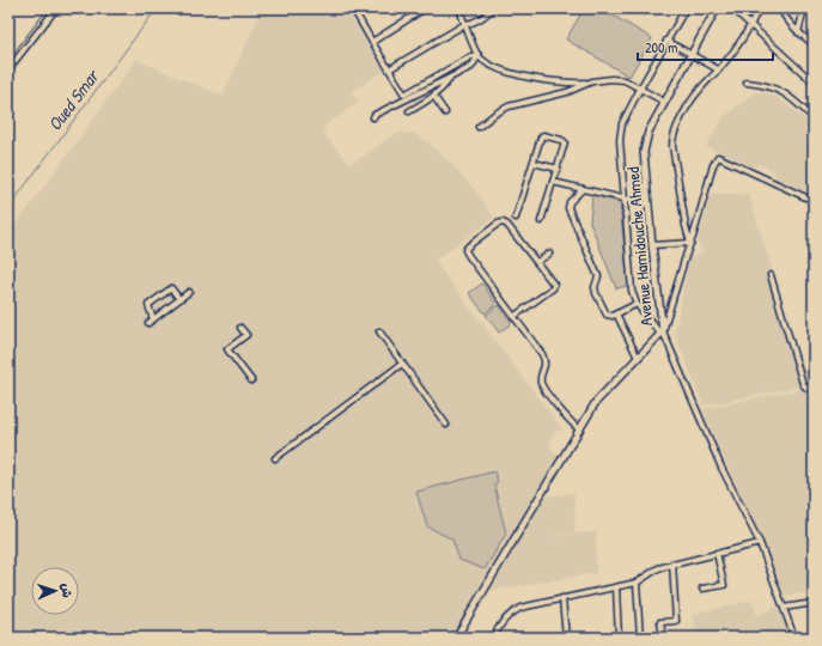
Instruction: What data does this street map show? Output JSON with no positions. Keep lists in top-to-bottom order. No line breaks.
{"streets":{"main road":["Avenue Hamidouche Ahmed"]},"water":["Oued Smar"],"scale_bar":"200 m","north":"right"}
